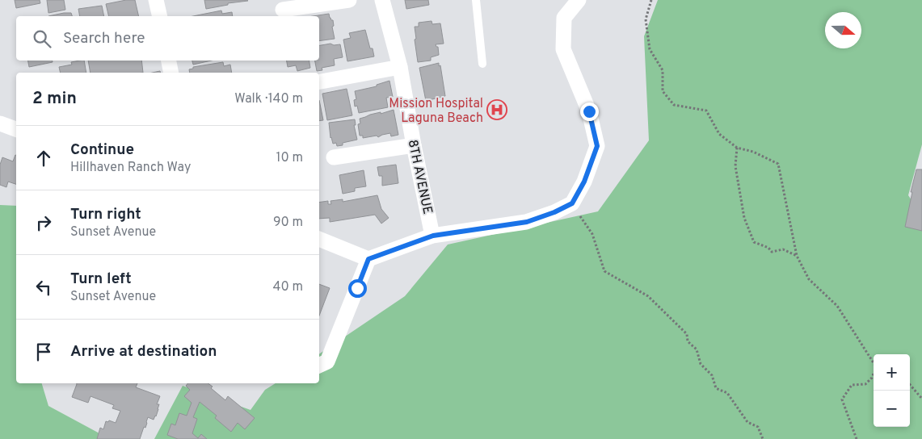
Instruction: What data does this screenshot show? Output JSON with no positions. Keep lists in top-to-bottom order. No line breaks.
{"streets":{"street":["8TH AVENUE"]},"places":{"hospital":["Mission Hospital Laguna Beach"]},"north":"right","page":{"search":"Search here","heading":["2 min","Walk · 140 m"],"list":[["Continue","Hillhaven Ranch Way","10 m"],["Turn right","Sunset Avenue","90 m"],["Turn left","Sunset Avenue","40 m"],"Arrive at destination"],"map_buttons":["+","−"]}}
